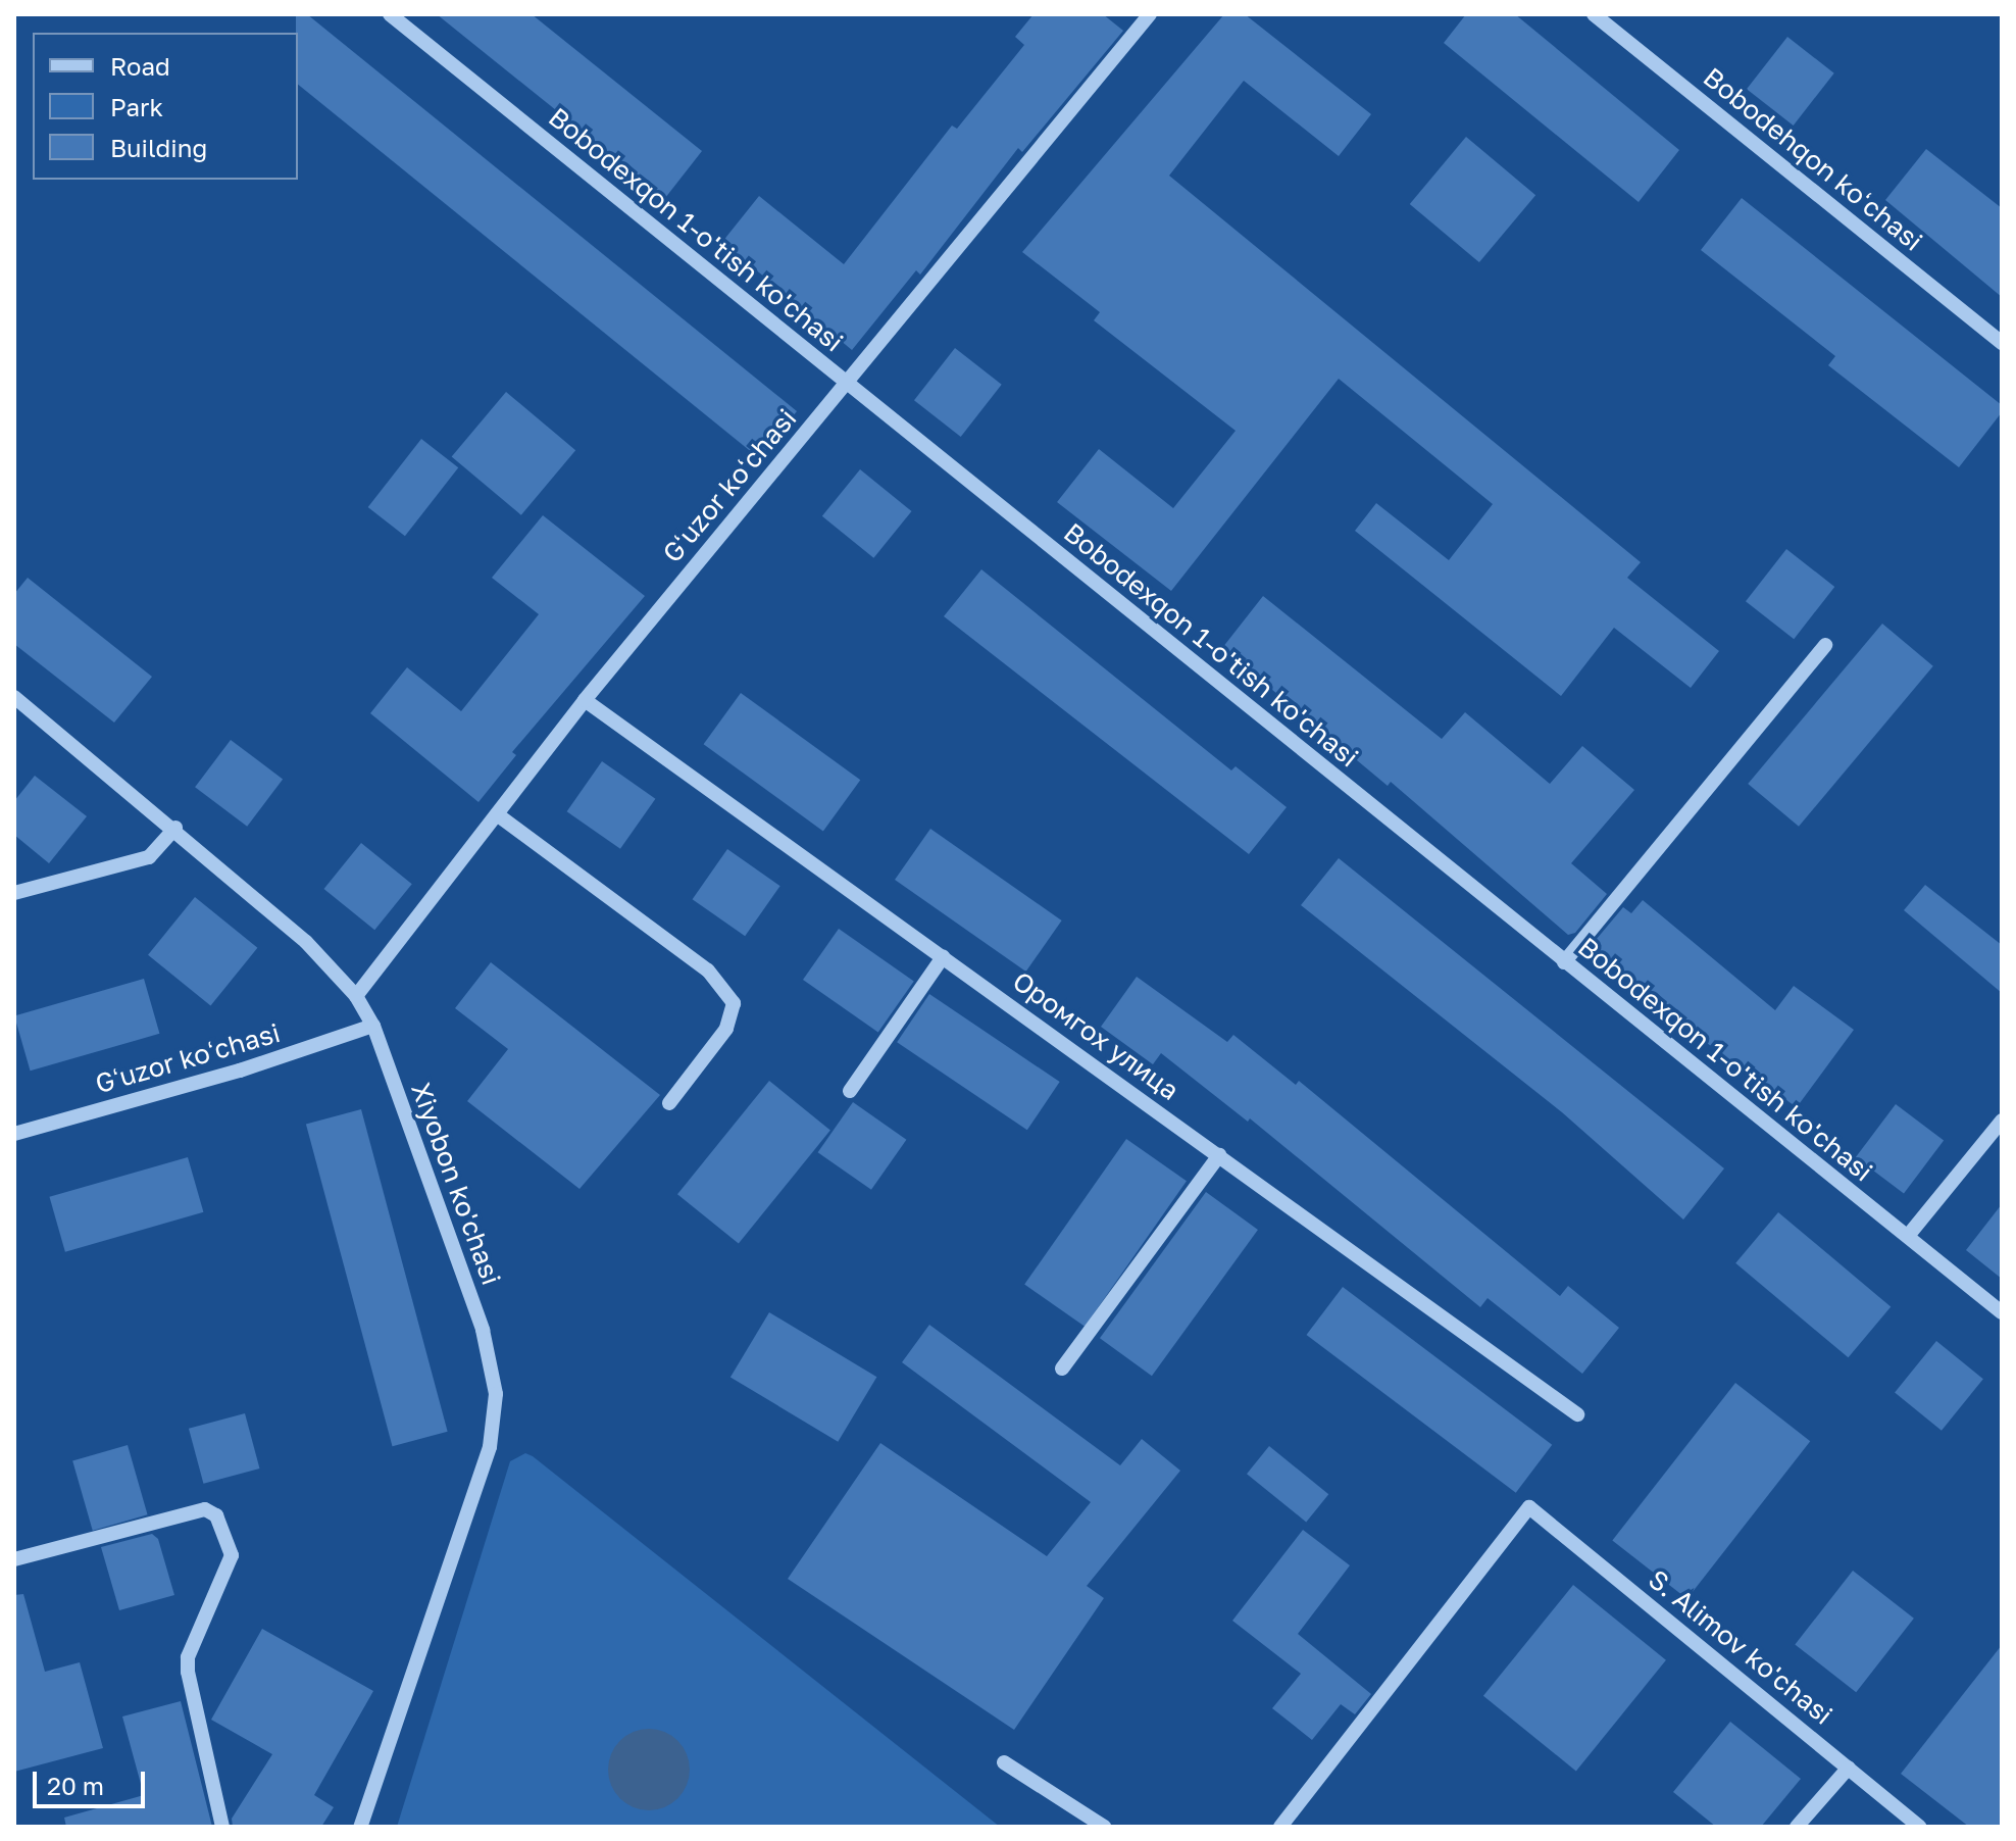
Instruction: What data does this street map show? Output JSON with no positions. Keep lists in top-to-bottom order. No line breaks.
{"streets":{"street":["Bobodehqon koʻchasi","Bobodexqon 1-o'tish ko'chasi","Gʻuzor koʻchasi","Оромгох улица","Xiyobon ko'chasi","S. Alimov ko'chasi"]},"crossings":[["Bobodexqon 1-o'tish ko'chasi","Gʻuzor koʻchasi"],["Gʻuzor koʻchasi","Оромгох улица"],["Gʻuzor koʻchasi","Xiyobon ko'chasi"]],"legend":["Road","Park","Building"],"scale_bar":"20 m"}
